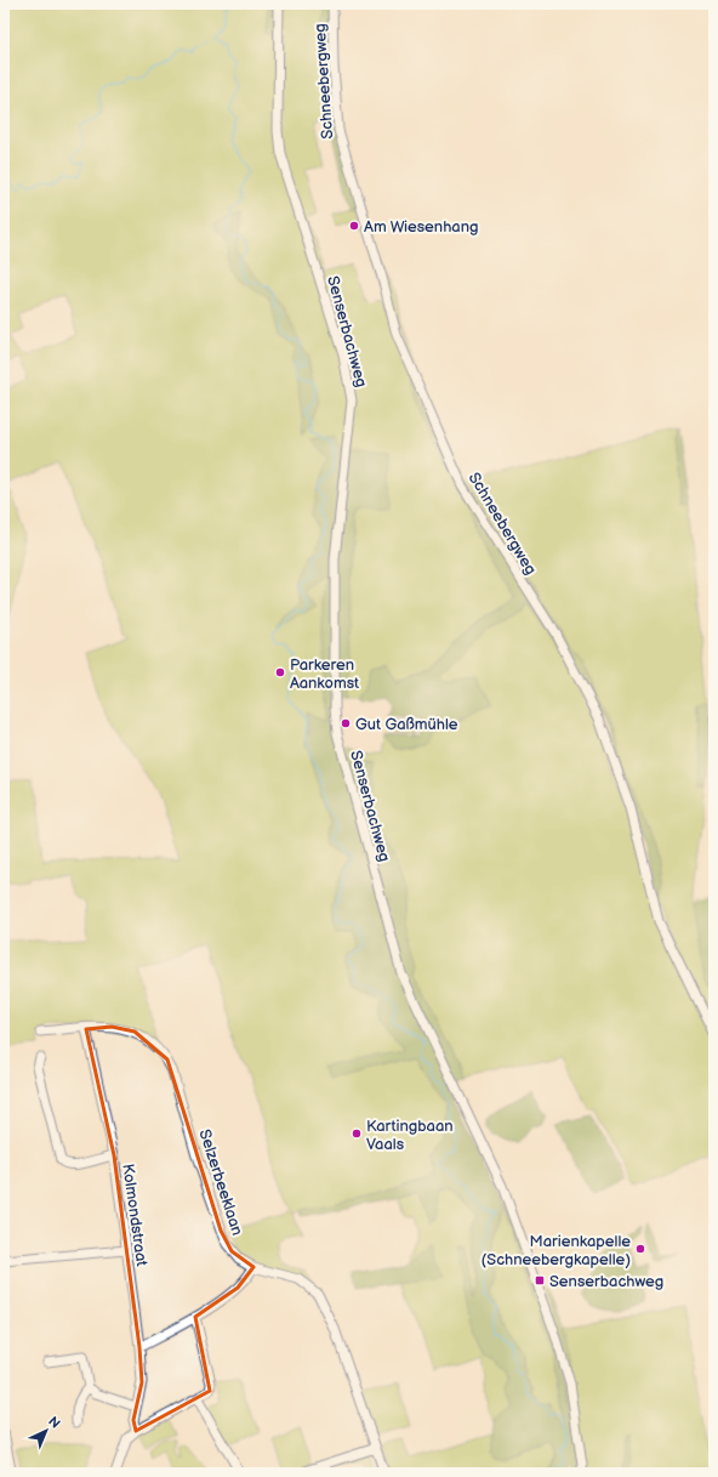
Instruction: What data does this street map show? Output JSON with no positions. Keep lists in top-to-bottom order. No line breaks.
{"streets":{"street":["Schneebergweg","Senserbachweg","Selzerbeeklaan","Kolmondstraat"]},"crossings":[["Selzerbeeklaan","Kolmondstraat"]],"places":{"other":["Am Wiesenhang","Parkeren Aankomst","Gut Gaßmühle","Kartingbaan Vaals","Marienkapelle (Schneebergkapelle)"],"transit":["Senserbachweg"]},"north":"top right"}
